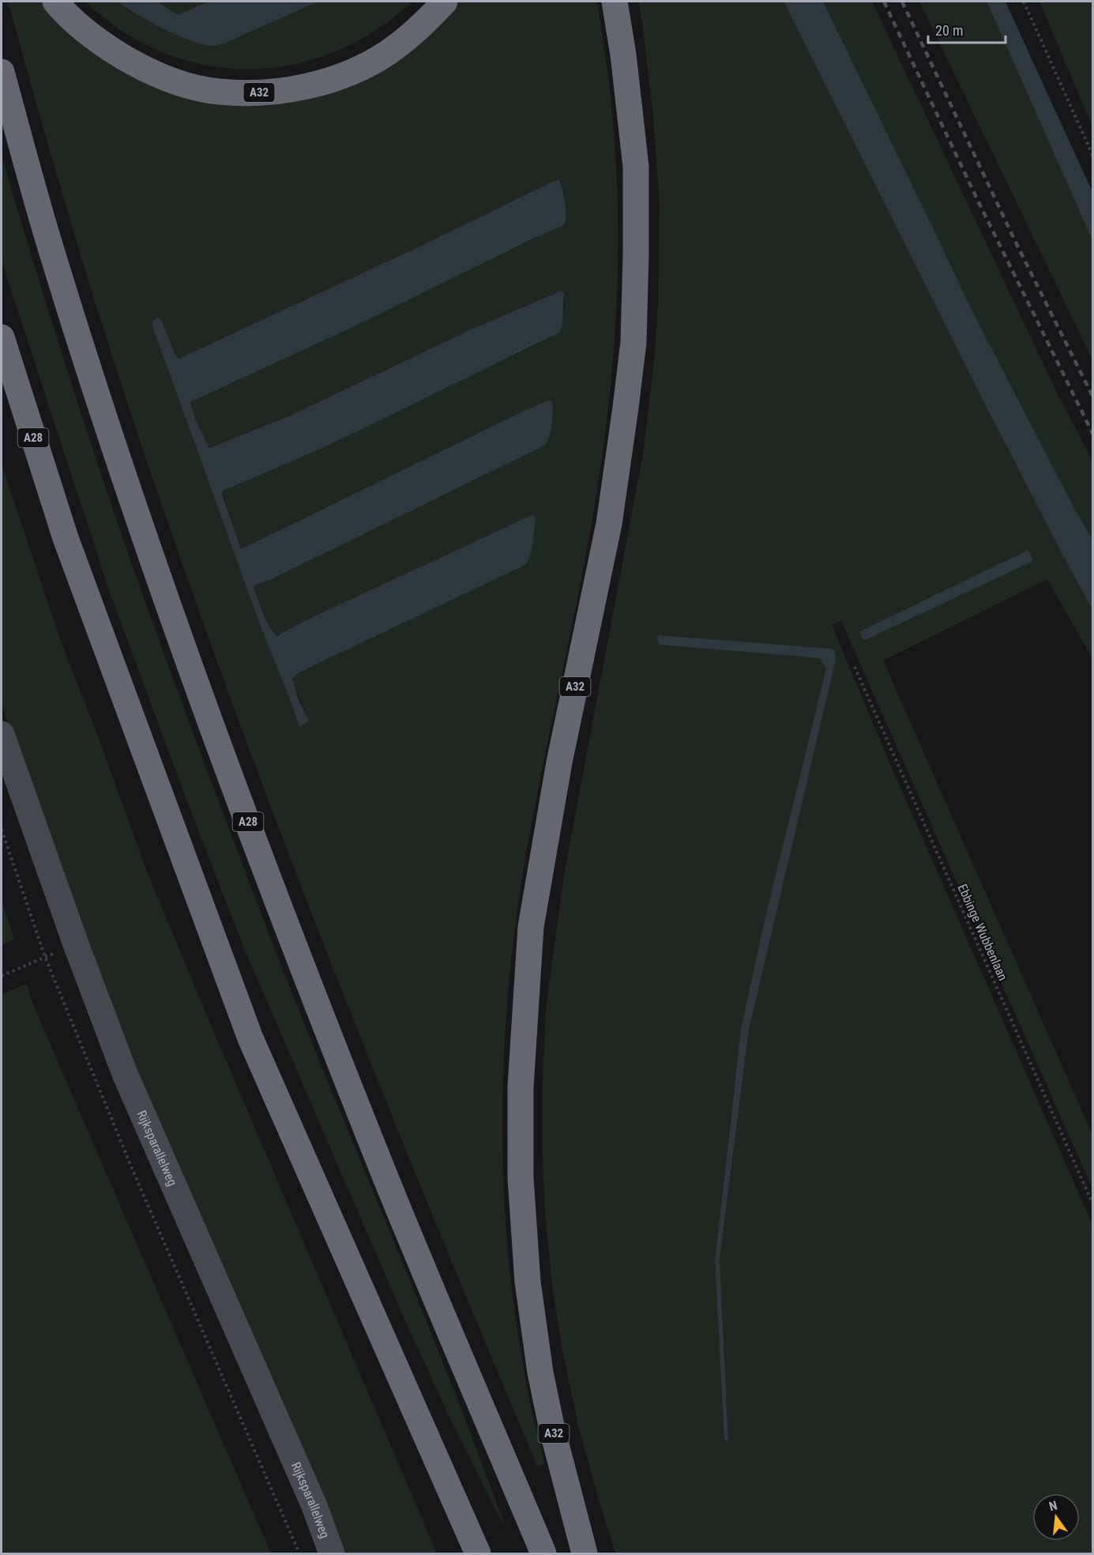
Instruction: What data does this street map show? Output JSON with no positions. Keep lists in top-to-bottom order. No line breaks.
{"streets":{"highway":["A32","A28"],"street":["Rijksparallelweg"],"path":["Ebbinge Wubbenlaan"]},"scale_bar":"20 m","north":"top"}
